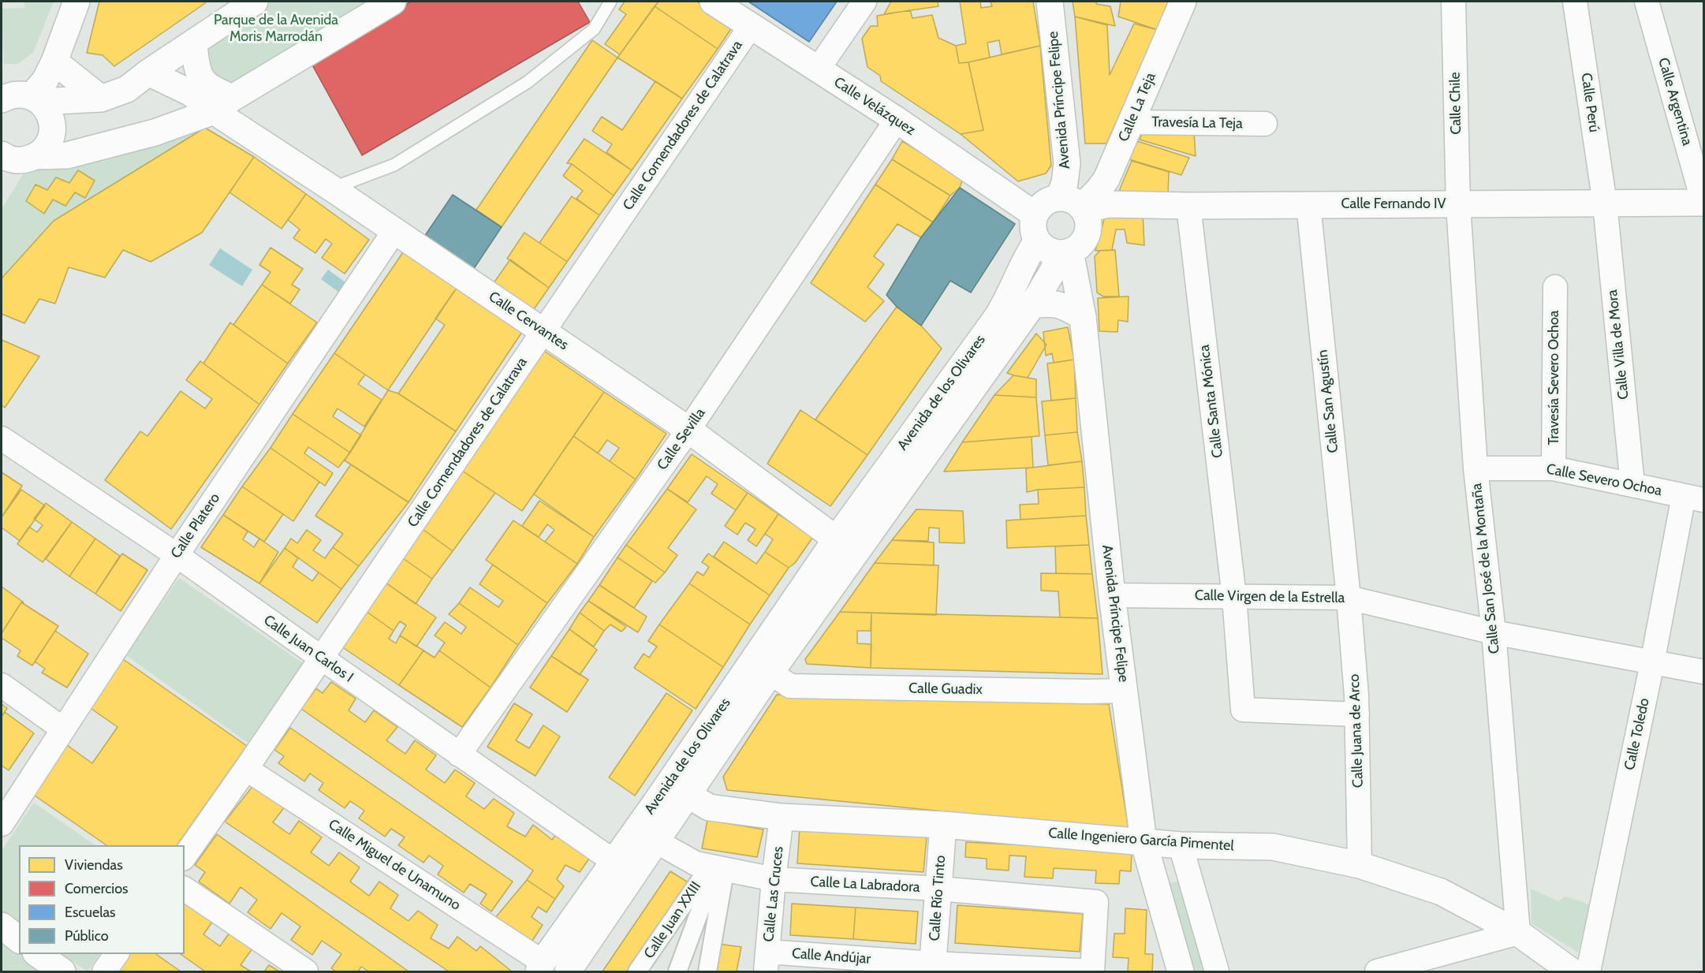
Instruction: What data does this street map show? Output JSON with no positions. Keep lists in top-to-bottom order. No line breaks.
{"streets":{"street":["Avenida Príncipe Felipe","Calle Argentina","Calle Perú","Calle Chile","Calle Velázquez","Calle La Teja","Travesía La Teja","Calle Comendadores de Calatrava","Calle Fernando IV","Calle Cervantes","Calle Villa de Mora","Travesía Severo Ochoa","Avenida de los Olivares","Calle Santa Mónica","Calle San Agustín","Calle Sevilla","Calle Severo Ochoa","Calle Platero","Calle San José de la Montaña","Calle Virgen de la Estrella","Calle Juan Carlos I","Calle Guadix","Calle Juana de Arco","Calle Toledo","Calle Ingeniero García Pimentel","Calle Miguel de Unamuno","Calle La Labradora","Calle Las Cruces","Calle Río Tinto","Calle Juan XXIII","Calle Andújar"]},"crossings":[["Avenida Príncipe Felipe","Calle Velázquez"],["Avenida Príncipe Felipe","Calle La Teja"],["Avenida Príncipe Felipe","Calle Fernando IV"],["Avenida Príncipe Felipe","Avenida de los Olivares"],["Avenida Príncipe Felipe","Calle Virgen de la Estrella"],["Avenida Príncipe Felipe","Calle Guadix"],["Avenida Príncipe Felipe","Calle Ingeniero García Pimentel"],["Calle Argentina","Calle Fernando IV"],["Calle Perú","Calle Fernando IV"],["Calle Perú","Calle Villa de Mora"],["Calle Chile","Calle Fernando IV"],["Calle Chile","Calle San José de la Montaña"],["Calle Velázquez","Calle La Teja"],["Calle Velázquez","Calle Comendadores de Calatrava"],["Calle Velázquez","Calle Fernando IV"],["Calle Velázquez","Avenida de los Olivares"],["Calle Velázquez","Calle Sevilla"],["Calle La Teja","Travesía La Teja"],["Calle La Teja","Calle Fernando IV"],["Calle La Teja","Avenida de los Olivares"],["Calle Comendadores de Calatrava","Calle Cervantes"],["Calle Comendadores de Calatrava","Calle Juan Carlos I"],["Calle Comendadores de Calatrava","Calle Miguel de Unamuno"],["Calle Fernando IV","Calle Villa de Mora"],["Calle Fernando IV","Avenida de los Olivares"],["Calle Fernando IV","Calle Santa Mónica"],["Calle Fernando IV","Calle San Agustín"],["Calle Fernando IV","Calle San José de la Montaña"],["Calle Cervantes","Avenida de los Olivares"],["Calle Cervantes","Calle Sevilla"],["Calle Cervantes","Calle Platero"],["Calle Villa de Mora","Calle Severo Ochoa"],["Travesía Severo Ochoa","Calle Severo Ochoa"],["Avenida de los Olivares","Calle Juan Carlos I"],["Avenida de los Olivares","Calle Guadix"],["Avenida de los Olivares","Calle Ingeniero García Pimentel"],["Avenida de los Olivares","Calle Miguel de Unamuno"],["Avenida de los Olivares","Calle La Labradora"],["Calle Santa Mónica","Calle Virgen de la Estrella"],["Calle Santa Mónica","Calle Juana de Arco"],["Calle San Agustín","Calle Virgen de la Estrella"],["Calle San Agustín","Calle Juana de Arco"],["Calle Sevilla","Calle Juan Carlos I"],["Calle Severo Ochoa","Calle San José de la Montaña"],["Calle Severo Ochoa","Calle Toledo"],["Calle Platero","Calle Juan Carlos I"],["Calle San José de la Montaña","Calle Virgen de la Estrella"],["Calle San José de la Montaña","Calle Ingeniero García Pimentel"],["Calle Virgen de la Estrella","Calle Juana de Arco"],["Calle Virgen de la Estrella","Calle Toledo"],["Calle Juana de Arco","Calle Ingeniero García Pimentel"],["Calle Ingeniero García Pimentel","Calle Las Cruces"],["Calle Ingeniero García Pimentel","Calle Río Tinto"],["Calle La Labradora","Calle Las Cruces"],["Calle La Labradora","Calle Río Tinto"],["Calle La Labradora","Calle Juan XXIII"],["Calle La Labradora","Calle Andújar"],["Calle Las Cruces","Calle Andújar"],["Calle Río Tinto","Calle Andújar"]],"parks":["Parque de la Avenida Moris Marrodán"],"legend":["Viviendas","Comercios","Escuelas","Público"]}
